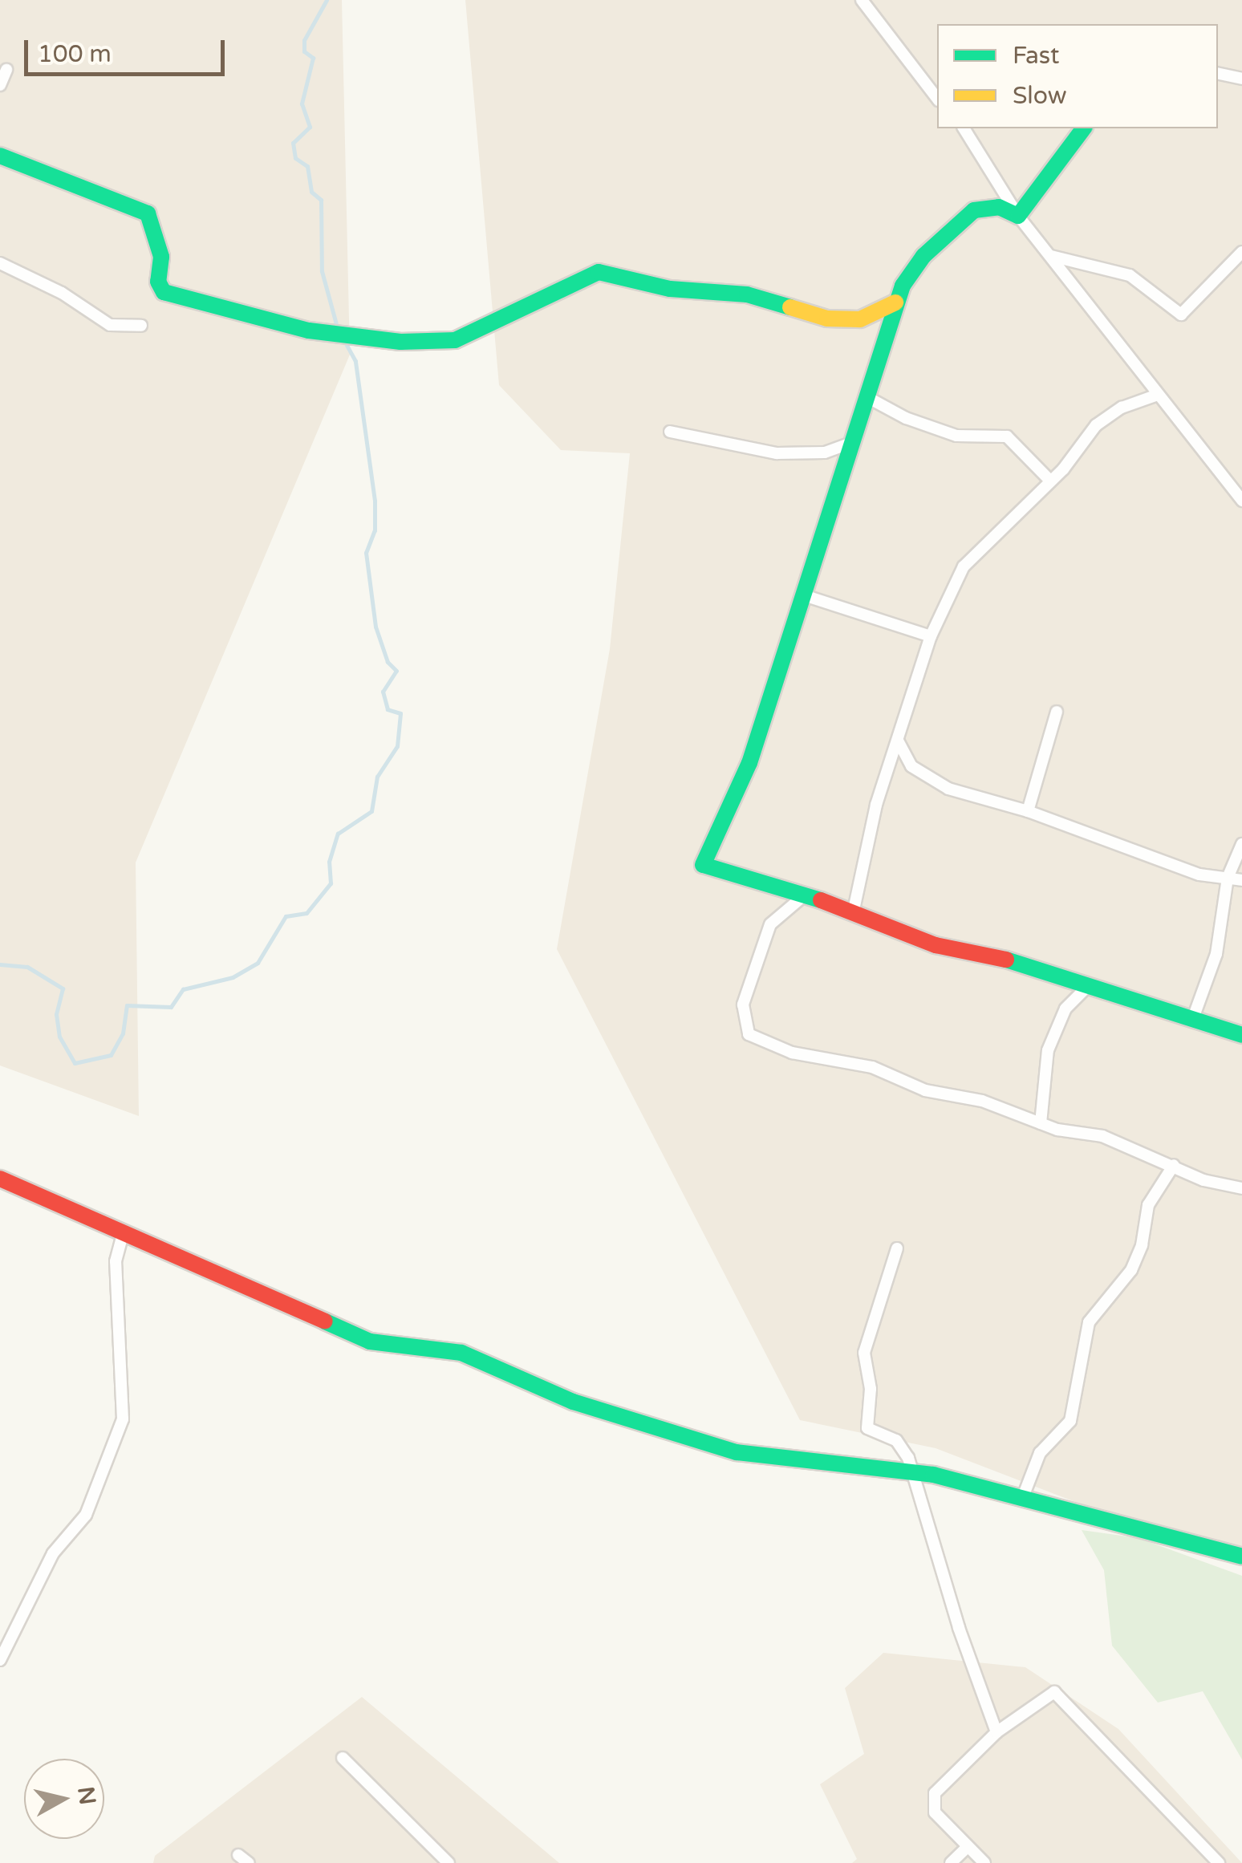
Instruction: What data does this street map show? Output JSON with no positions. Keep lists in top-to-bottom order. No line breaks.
{"legend":["Fast","Slow"],"scale_bar":"100 m","north":"right"}
